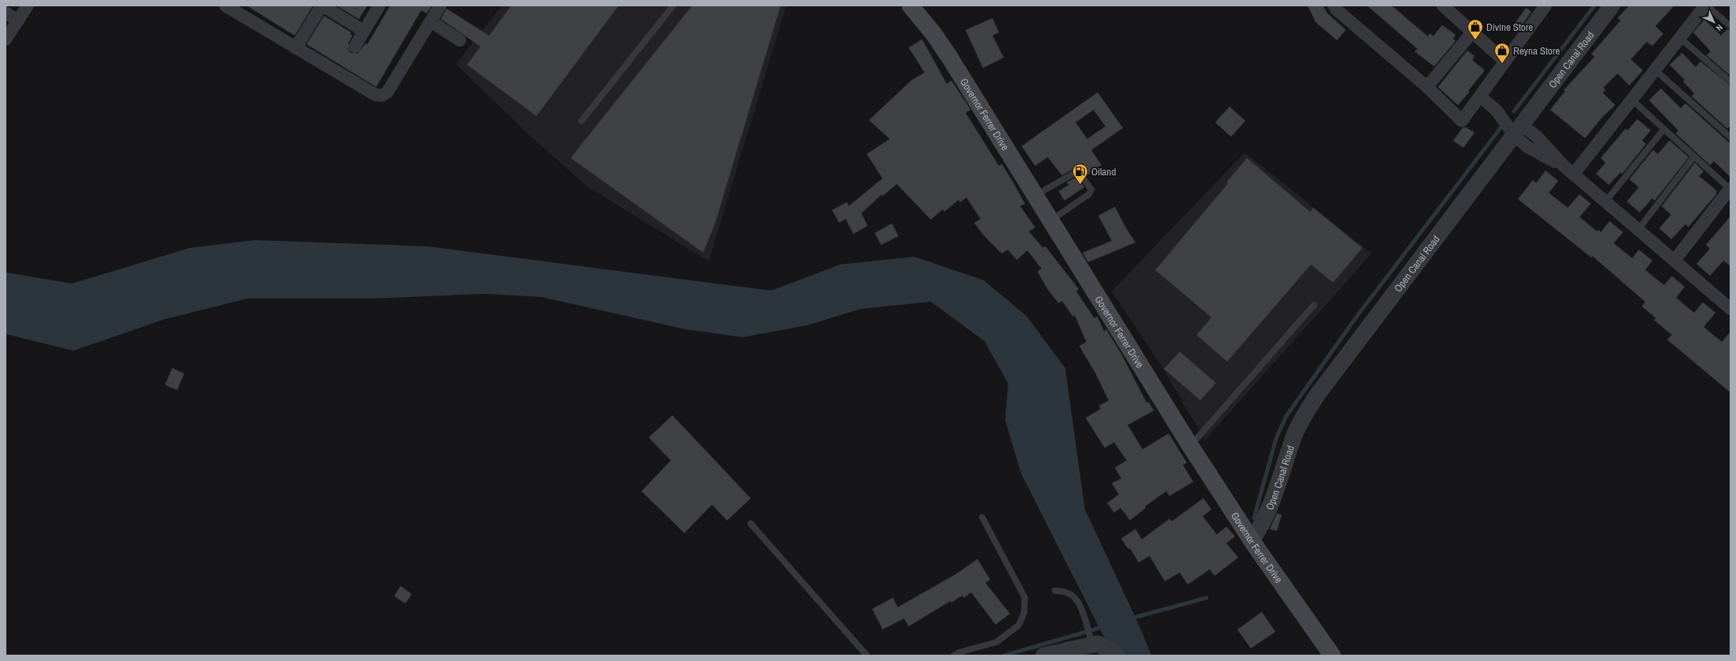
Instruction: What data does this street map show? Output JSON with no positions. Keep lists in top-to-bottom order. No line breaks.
{"streets":{"main road":["Governor Ferrer Drive"],"street":["Open Canal Road"]},"crossings":[["Open Canal Road","Governor Ferrer Drive"]],"places":{"shop":["Divine Store","Reyna Store"],"fuel station":["Oiland"]},"north":"bottom right"}
